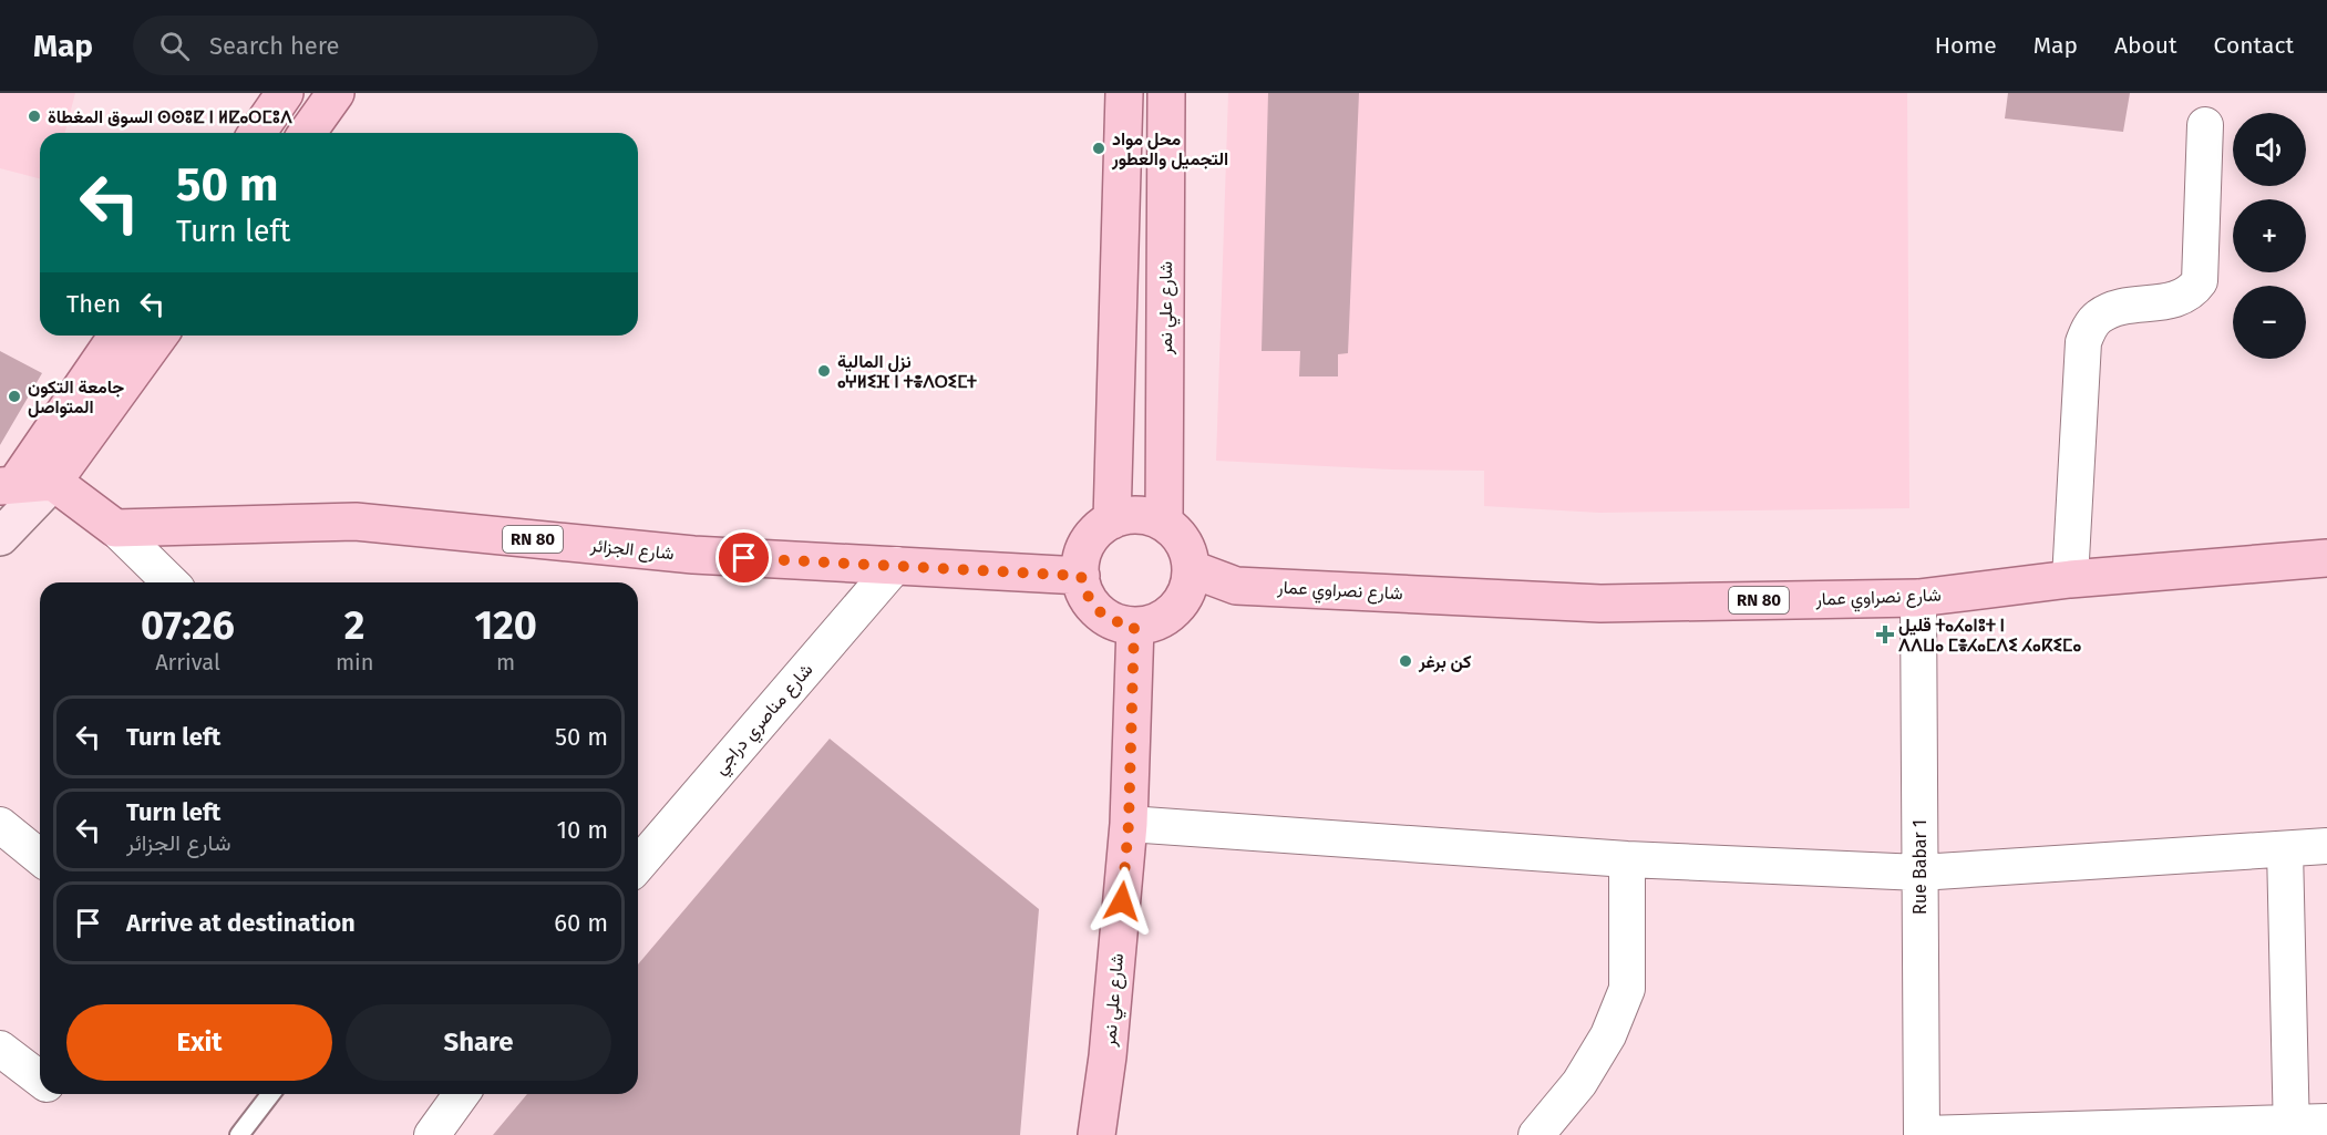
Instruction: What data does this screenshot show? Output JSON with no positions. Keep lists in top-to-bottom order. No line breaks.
{"streets":{"main road":["شارع علي نمر","RN 80","شارع الجزائر","شارع نصراوي عمار"],"street":["شارع مناصري دراجي","Rue Babar 1"]},"crossings":[["شارع علي نمر","شارع الجزائر"],["شارع علي نمر","شارع نصراوي عمار"],["شارع الجزائر","شارع نصراوي عمار"],["شارع الجزائر","شارع مناصري دراجي"],["شارع نصراوي عمار","Rue Babar 1"]],"places":{"other":["السوق المغطاة ⵙⵙⵓⵇ ⵏ ⵍⵇⴰⵔⵎⵓⴷ","محل مواد التجميل والعطور","نزل المالية ⴰⵖⵍⵉⴼ ⵏ ⵜⴻⴷⵔⵉⵎⵜ","جامعة التكون المتواصل","كن برغر"],"health":["قليل ⵜⴰⵃⴰⵏⵓⵜ ⵏ ⴷⴷⵡⴰ ⵎⴻⵃⴰⵎⴷⵉ ⵃⴰⴽⵉⵎⴰ"]},"page":{"header":"Map","search":"Search here","nav":["Home","Map","About","Contact"],"map_buttons":["+","−"],"turn":["50 m","Turn left"],"then":"Then","eta":["07:26","Arrival","2","min","120","m"],"list":[{"name":"Turn left","value":"50 m"},{"name":"Turn left","note":"شارع الجزائر","value":"10 m"},{"name":"Arrive at destination","value":"60 m"}],"buttons":["Exit","Share"]}}
